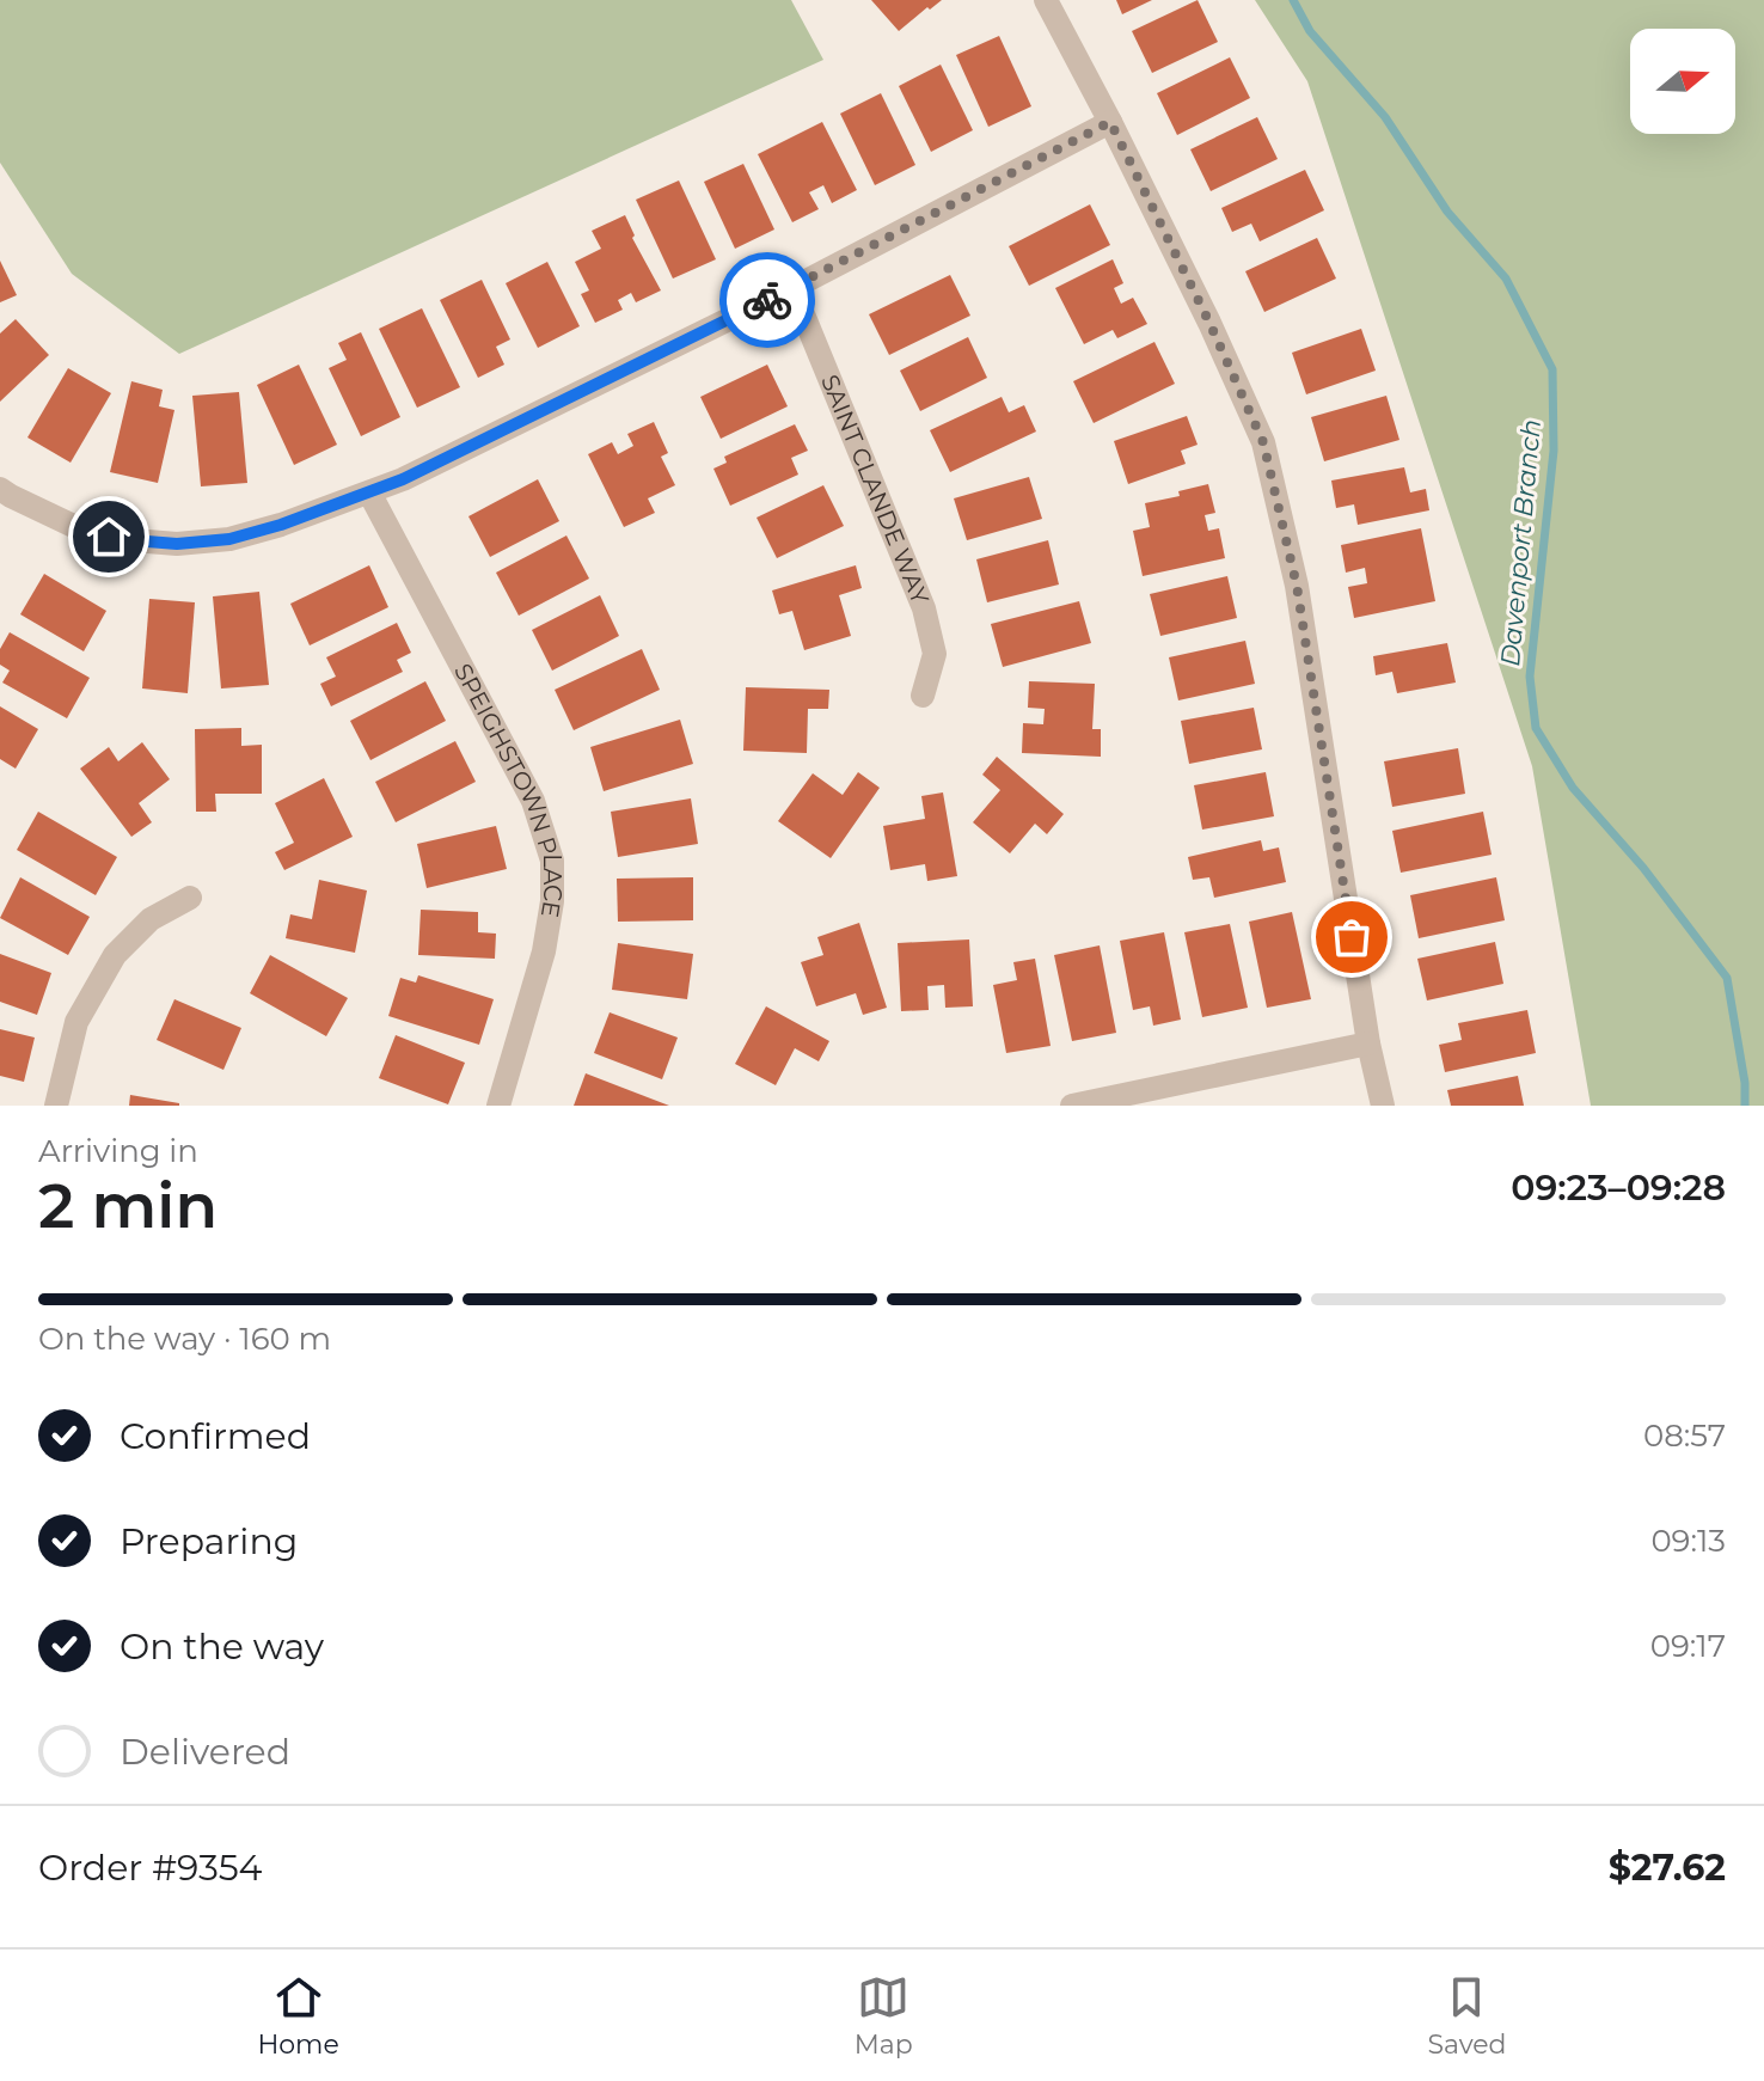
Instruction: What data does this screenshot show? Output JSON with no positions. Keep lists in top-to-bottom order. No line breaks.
{"streets":{"street":["SAINT CLANDE WAY","SPEIGHSTOWN PLACE"]},"water":["Davenport Branch"],"north":"right","page":{"heading":["2 min","Arriving in","09:23–09:28"],"panel":["Order #9354","$27.62"],"bar":"On the way · 160 m","list":[["Confirmed","08:57"],["Preparing","09:13"],["On the way","09:17"],"Delivered"],"tabs":["Home","Map","Saved"]}}
